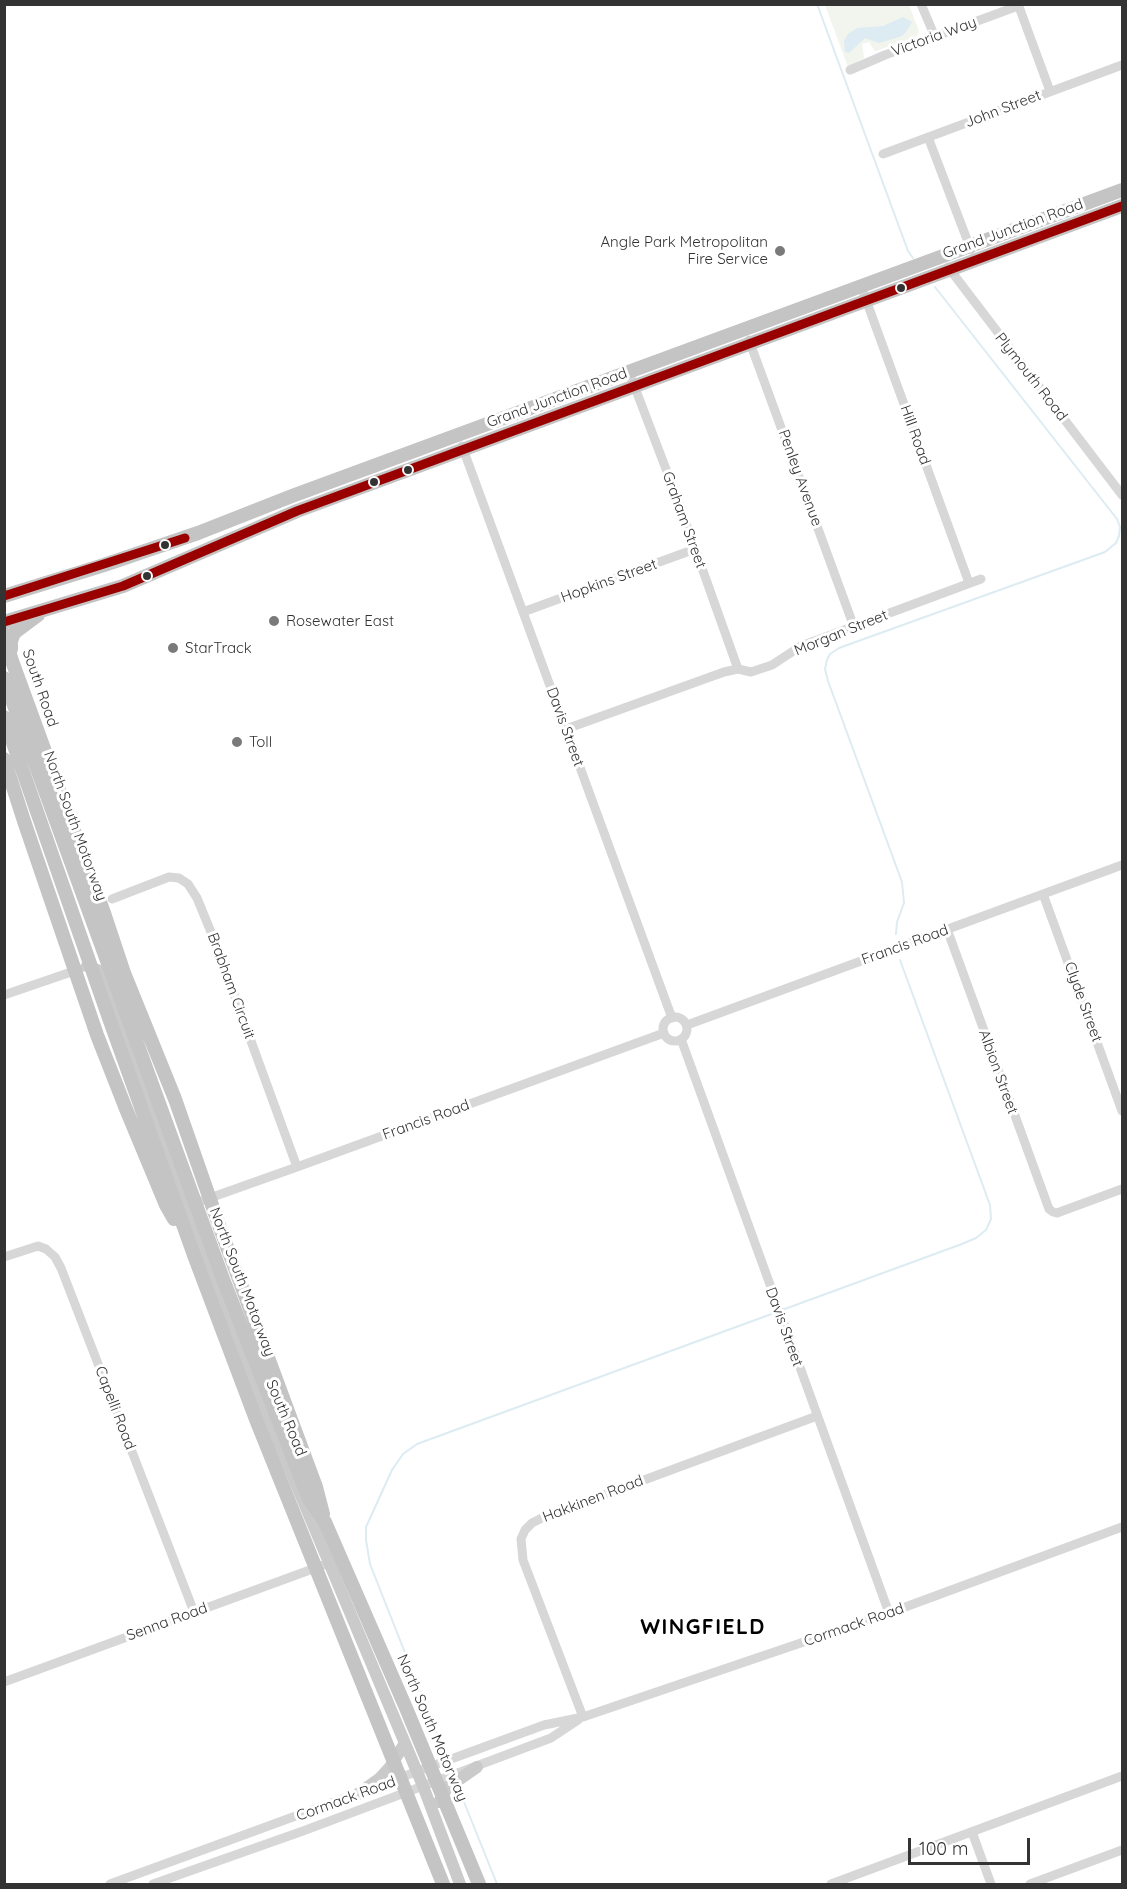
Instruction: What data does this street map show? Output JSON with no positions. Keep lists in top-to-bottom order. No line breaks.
{"streets":{"highway":["Grand Junction Road","South Road","North South Motorway"],"street":["Victoria Way","John Street","Plymouth Road","Hill Road","Penley Avenue","Graham Street","Hopkins Street","Morgan Street","Davis Street","Francis Road","Brabham Circuit","Clyde Street","Albion Street","Capelli Road","Hakkinen Road","Senna Road","Cormack Road"]},"crossings":[["Grand Junction Road","Plymouth Road"],["Grand Junction Road","Hill Road"],["Grand Junction Road","Penley Avenue"],["Grand Junction Road","Graham Street"],["Grand Junction Road","Davis Street"],["Hill Road","Morgan Street"],["Penley Avenue","Morgan Street"],["Graham Street","Hopkins Street"],["Graham Street","Morgan Street"],["Hopkins Street","Davis Street"],["Morgan Street","Davis Street"],["South Road","North South Motorway"],["South Road","Francis Road"],["South Road","Senna Road"],["South Road","Cormack Road"],["Davis Street","Francis Road"],["Davis Street","Hakkinen Road"],["Davis Street","Cormack Road"],["Francis Road","Brabham Circuit"],["Francis Road","Clyde Street"],["Francis Road","Albion Street"],["Capelli Road","Senna Road"],["Hakkinen Road","Cormack Road"]],"districts":["WINGFIELD"],"places":["Angle Park Metropolitan Fire Service","Rosewater East","StarTrack","Toll"],"scale_bar":"100 m"}
